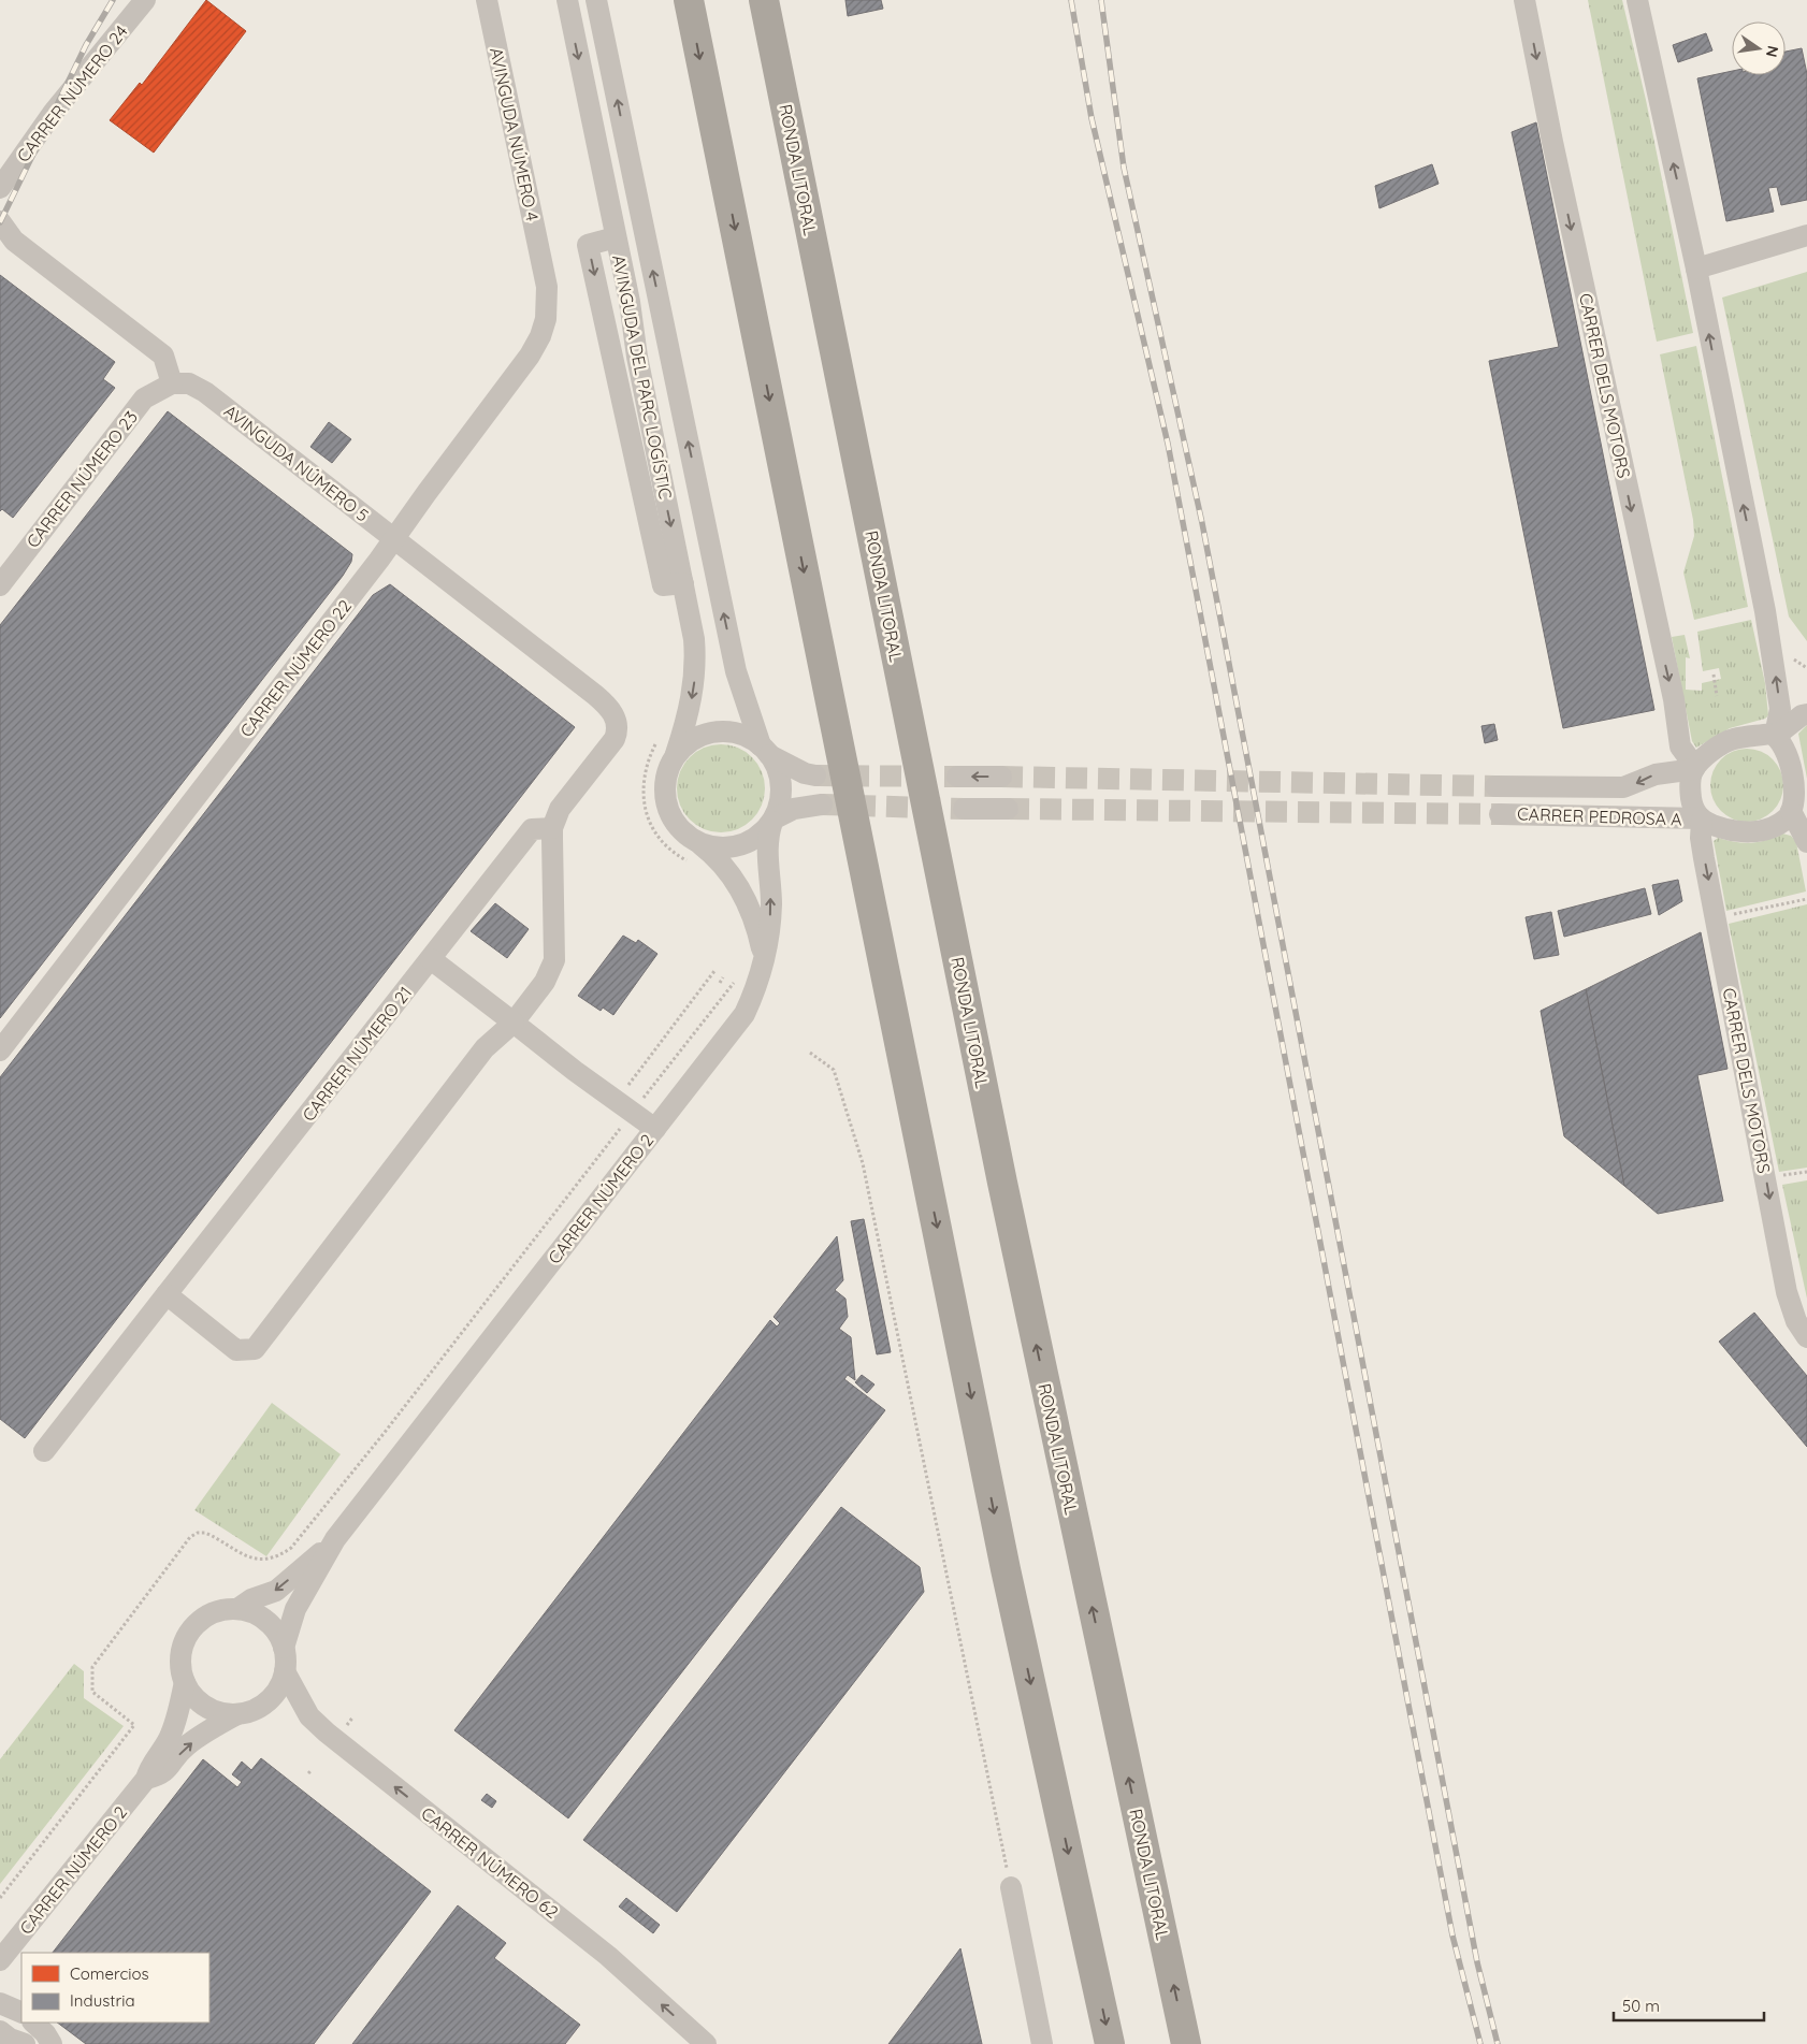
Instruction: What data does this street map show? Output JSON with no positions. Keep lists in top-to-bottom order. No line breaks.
{"streets":{"highway":["RONDA LITORAL"],"street":["CARRER NÚMERO 24","AVINGUDA NÚMERO 4","AVINGUDA DEL PARC LOGÍSTIC","CARRER DELS MOTORS","AVINGUDA NÚMERO 5","CARRER NÚMERO 23","CARRER NÚMERO 22","CARRER PEDROSA A","CARRER NÚMERO 21","CARRER NÚMERO 2","CARRER NÚMERO 62"]},"crossings":[["AVINGUDA NÚMERO 4","CARRER NÚMERO 22"],["AVINGUDA DEL PARC LOGÍSTIC","CARRER NÚMERO 2"],["CARRER DELS MOTORS","CARRER PEDROSA A"],["AVINGUDA NÚMERO 5","CARRER NÚMERO 23"],["AVINGUDA NÚMERO 5","CARRER NÚMERO 22"],["AVINGUDA NÚMERO 5","CARRER NÚMERO 21"],["CARRER NÚMERO 2","CARRER NÚMERO 62"]],"one_way":["CARRER NÚMERO 62"],"legend":["Comercios","Industria"],"scale_bar":"50 m","north":"right"}
